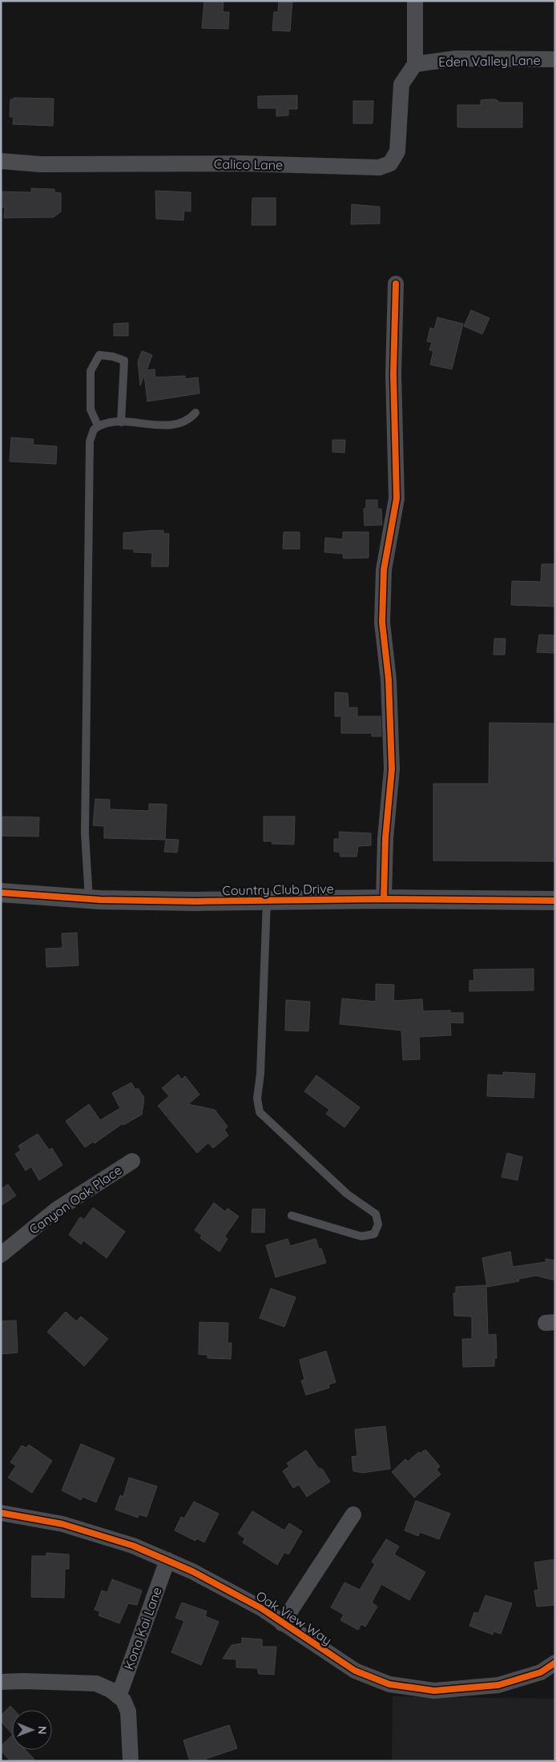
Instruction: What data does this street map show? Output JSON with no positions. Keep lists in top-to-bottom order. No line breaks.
{"streets":{"street":["Eden Valley Lane","Calico Lane","Country Club Drive","Canyon Oak Place","Oak View Way","Kona Kai Lane"]},"crossings":[["Eden Valley Lane","Calico Lane"],["Oak View Way","Kona Kai Lane"]],"north":"right"}
